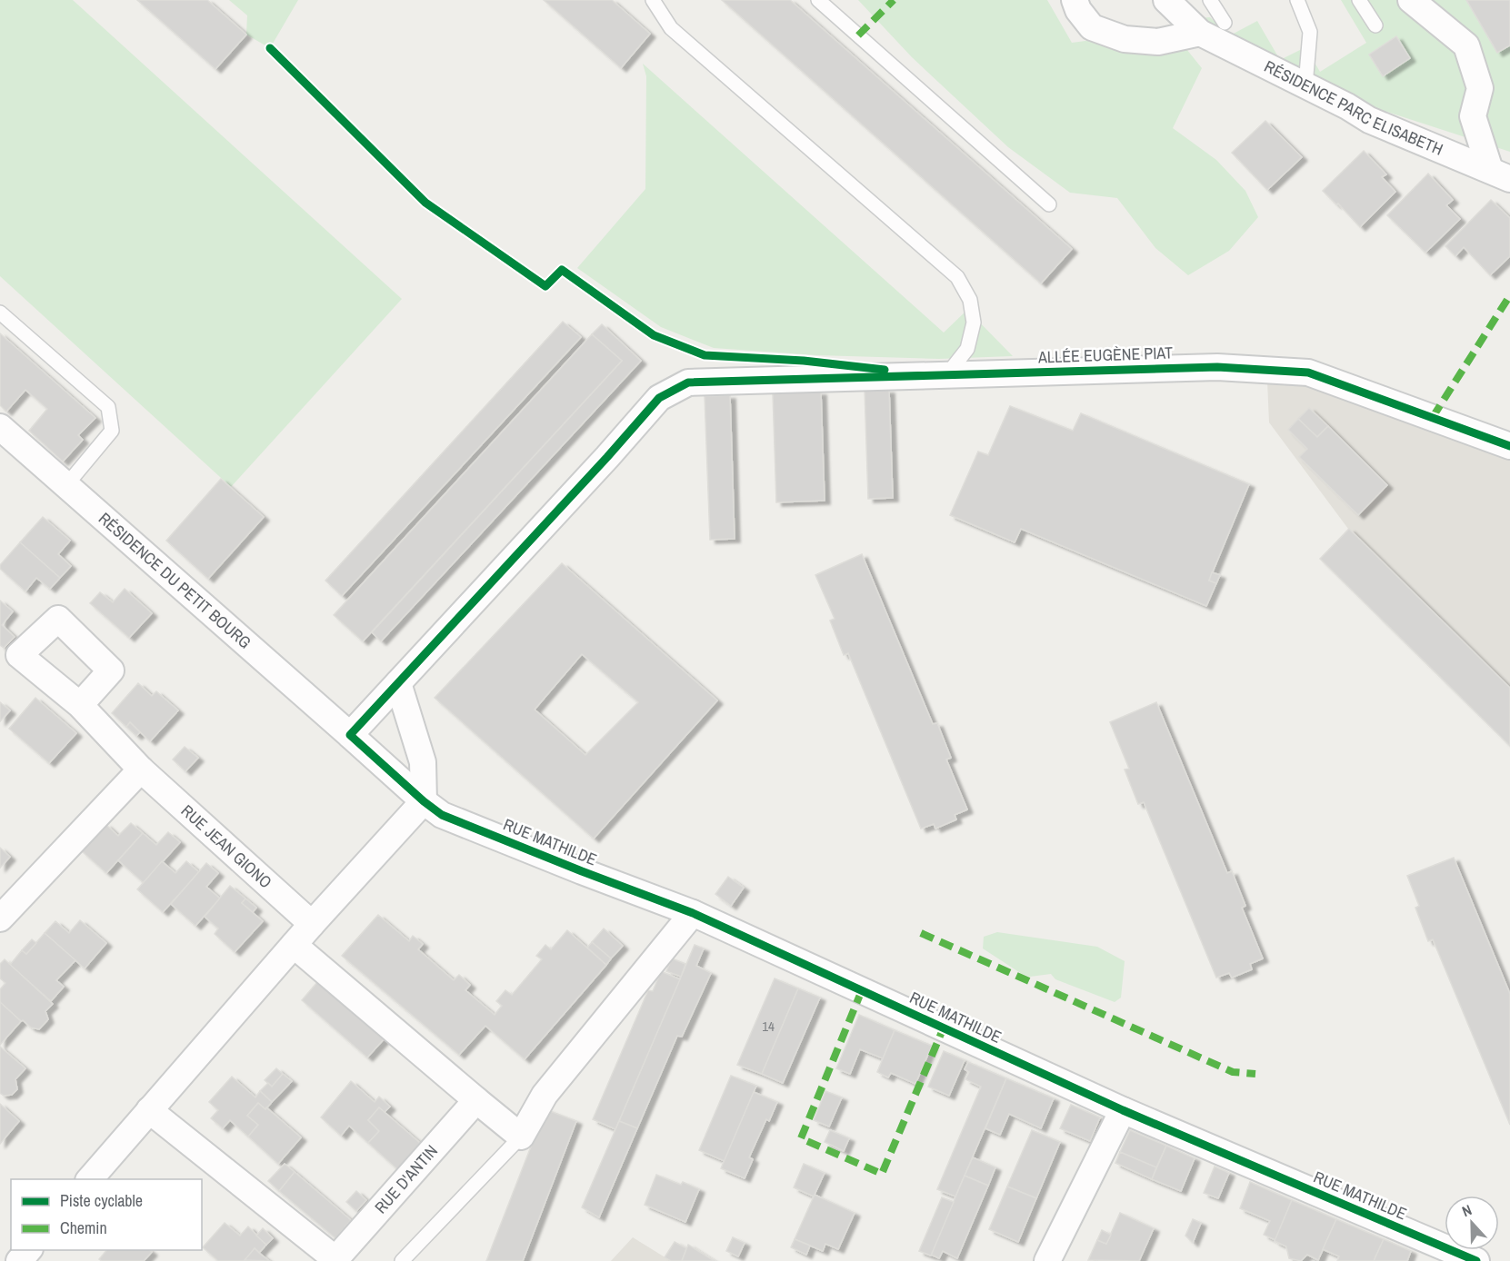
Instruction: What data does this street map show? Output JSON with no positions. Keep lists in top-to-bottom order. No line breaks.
{"streets":{"street":["RÉSIDENCE PARC ELISABETH","ALLÉE EUGÈNE PIAT","RÉSIDENCE DU PETIT BOURG","RUE MATHILDE","RUE JEAN GIONO","RUE D'ANTIN"]},"crossings":[["RÉSIDENCE DU PETIT BOURG","RUE MATHILDE"]],"house_numbers":["14"],"legend":["Piste cyclable","Chemin"],"north":"top"}
